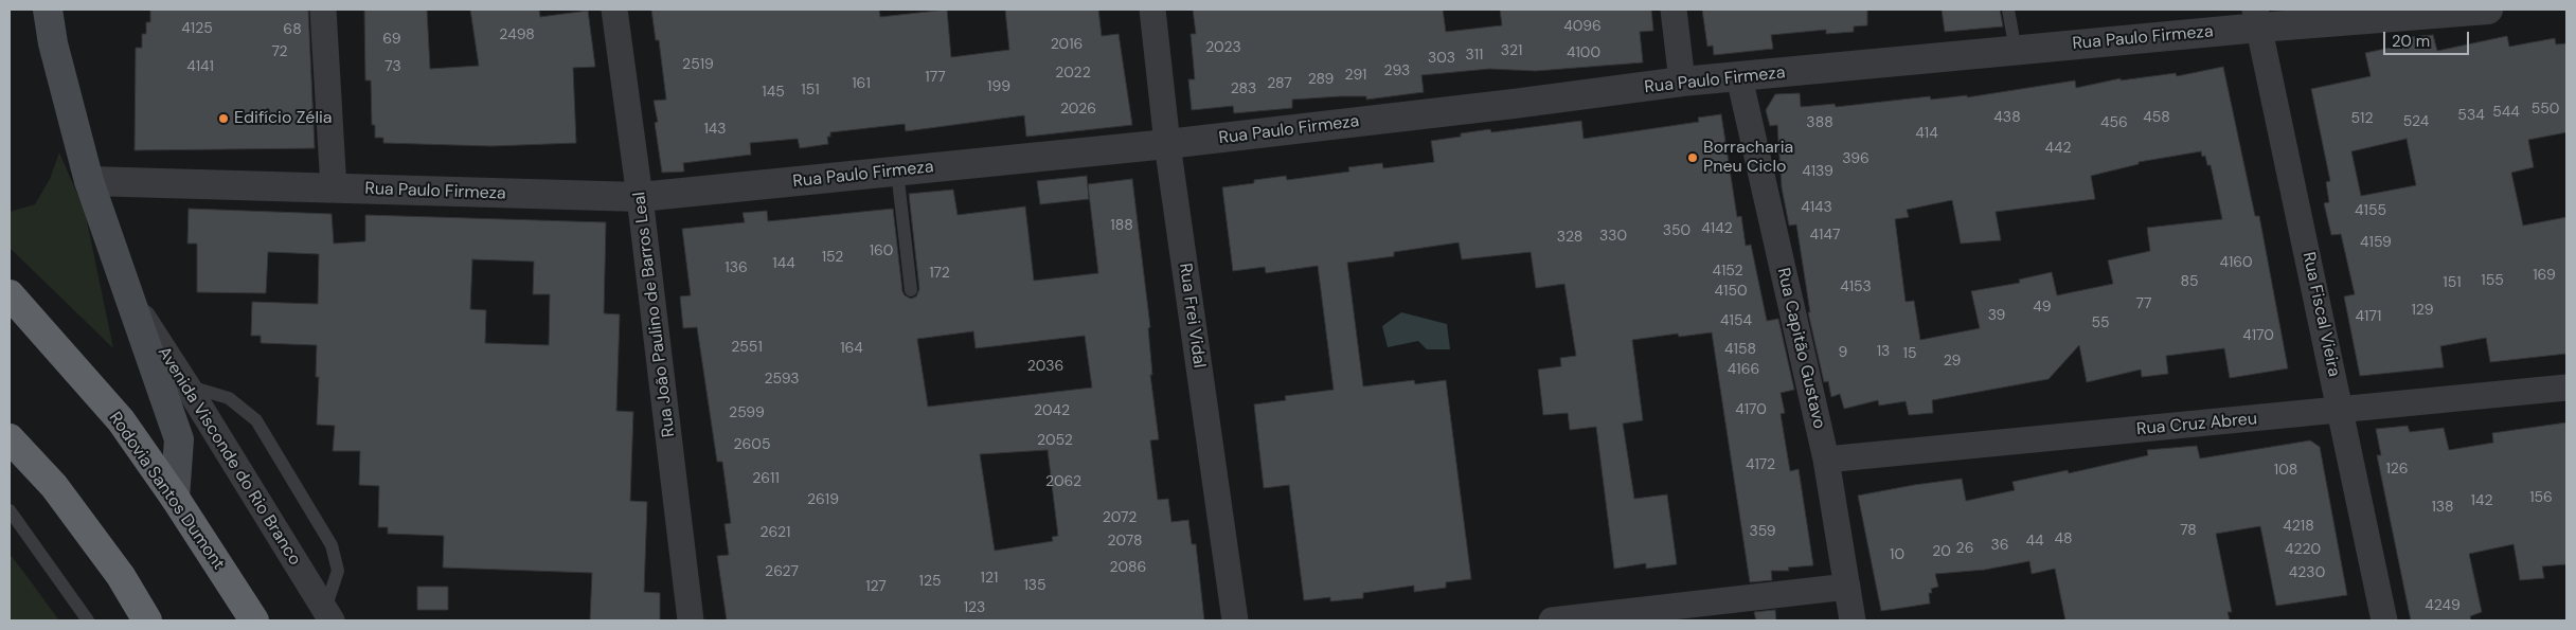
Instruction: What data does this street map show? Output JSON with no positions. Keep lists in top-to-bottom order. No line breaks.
{"streets":{"highway":["Rodovia Santos Dumont"],"main road":["Avenida Visconde do Rio Branco"],"street":["Rua Paulo Firmeza","Rua João Paulino de Barros Leal","Rua Fiscal Vieira","Rua Frei Vidal","Rua Capitão Gustavo","Rua Cruz Abreu"]},"crossings":[["Rua Paulo Firmeza","Rua João Paulino de Barros Leal"],["Rua Paulo Firmeza","Rua Fiscal Vieira"],["Rua Paulo Firmeza","Rua Frei Vidal"],["Rua Paulo Firmeza","Rua Capitão Gustavo"],["Rua Paulo Firmeza","Avenida Visconde do Rio Branco"],["Rua Fiscal Vieira","Rua Cruz Abreu"],["Rua Capitão Gustavo","Rua Cruz Abreu"],["Avenida Visconde do Rio Branco","Rodovia Santos Dumont"]],"places":["Edifício Zélia","Borracharia Pneu Ciclo"],"house_numbers":["4096","4125","68","2498","69","2016","2023","321","72","4100","311","303","2519","4141","73","293","2022","291","177","289","161","287","199","283","151","145","2026","550","544","534","438","458","512","524","388","456","143","414","442","396","4139","4143","4155","188","4142","350","4147","330","328","4159","160","152","4160","144","136","4152","172","169","155","85","151","4153","4150","77","49","129","39","4171","4154","55","4170","2551","164","4158","13","9","15","29","2036","4166","2593","4170","2042","2599","2052","2605","4172","126","108","2611","2062","156","2619","142","138","2072","4218","78","359","2621","48","2078","44","36","26","4220","20","10","2086","2627","4230","121","125","135","127","4249","123"],"scale_bar":"20 m"}
